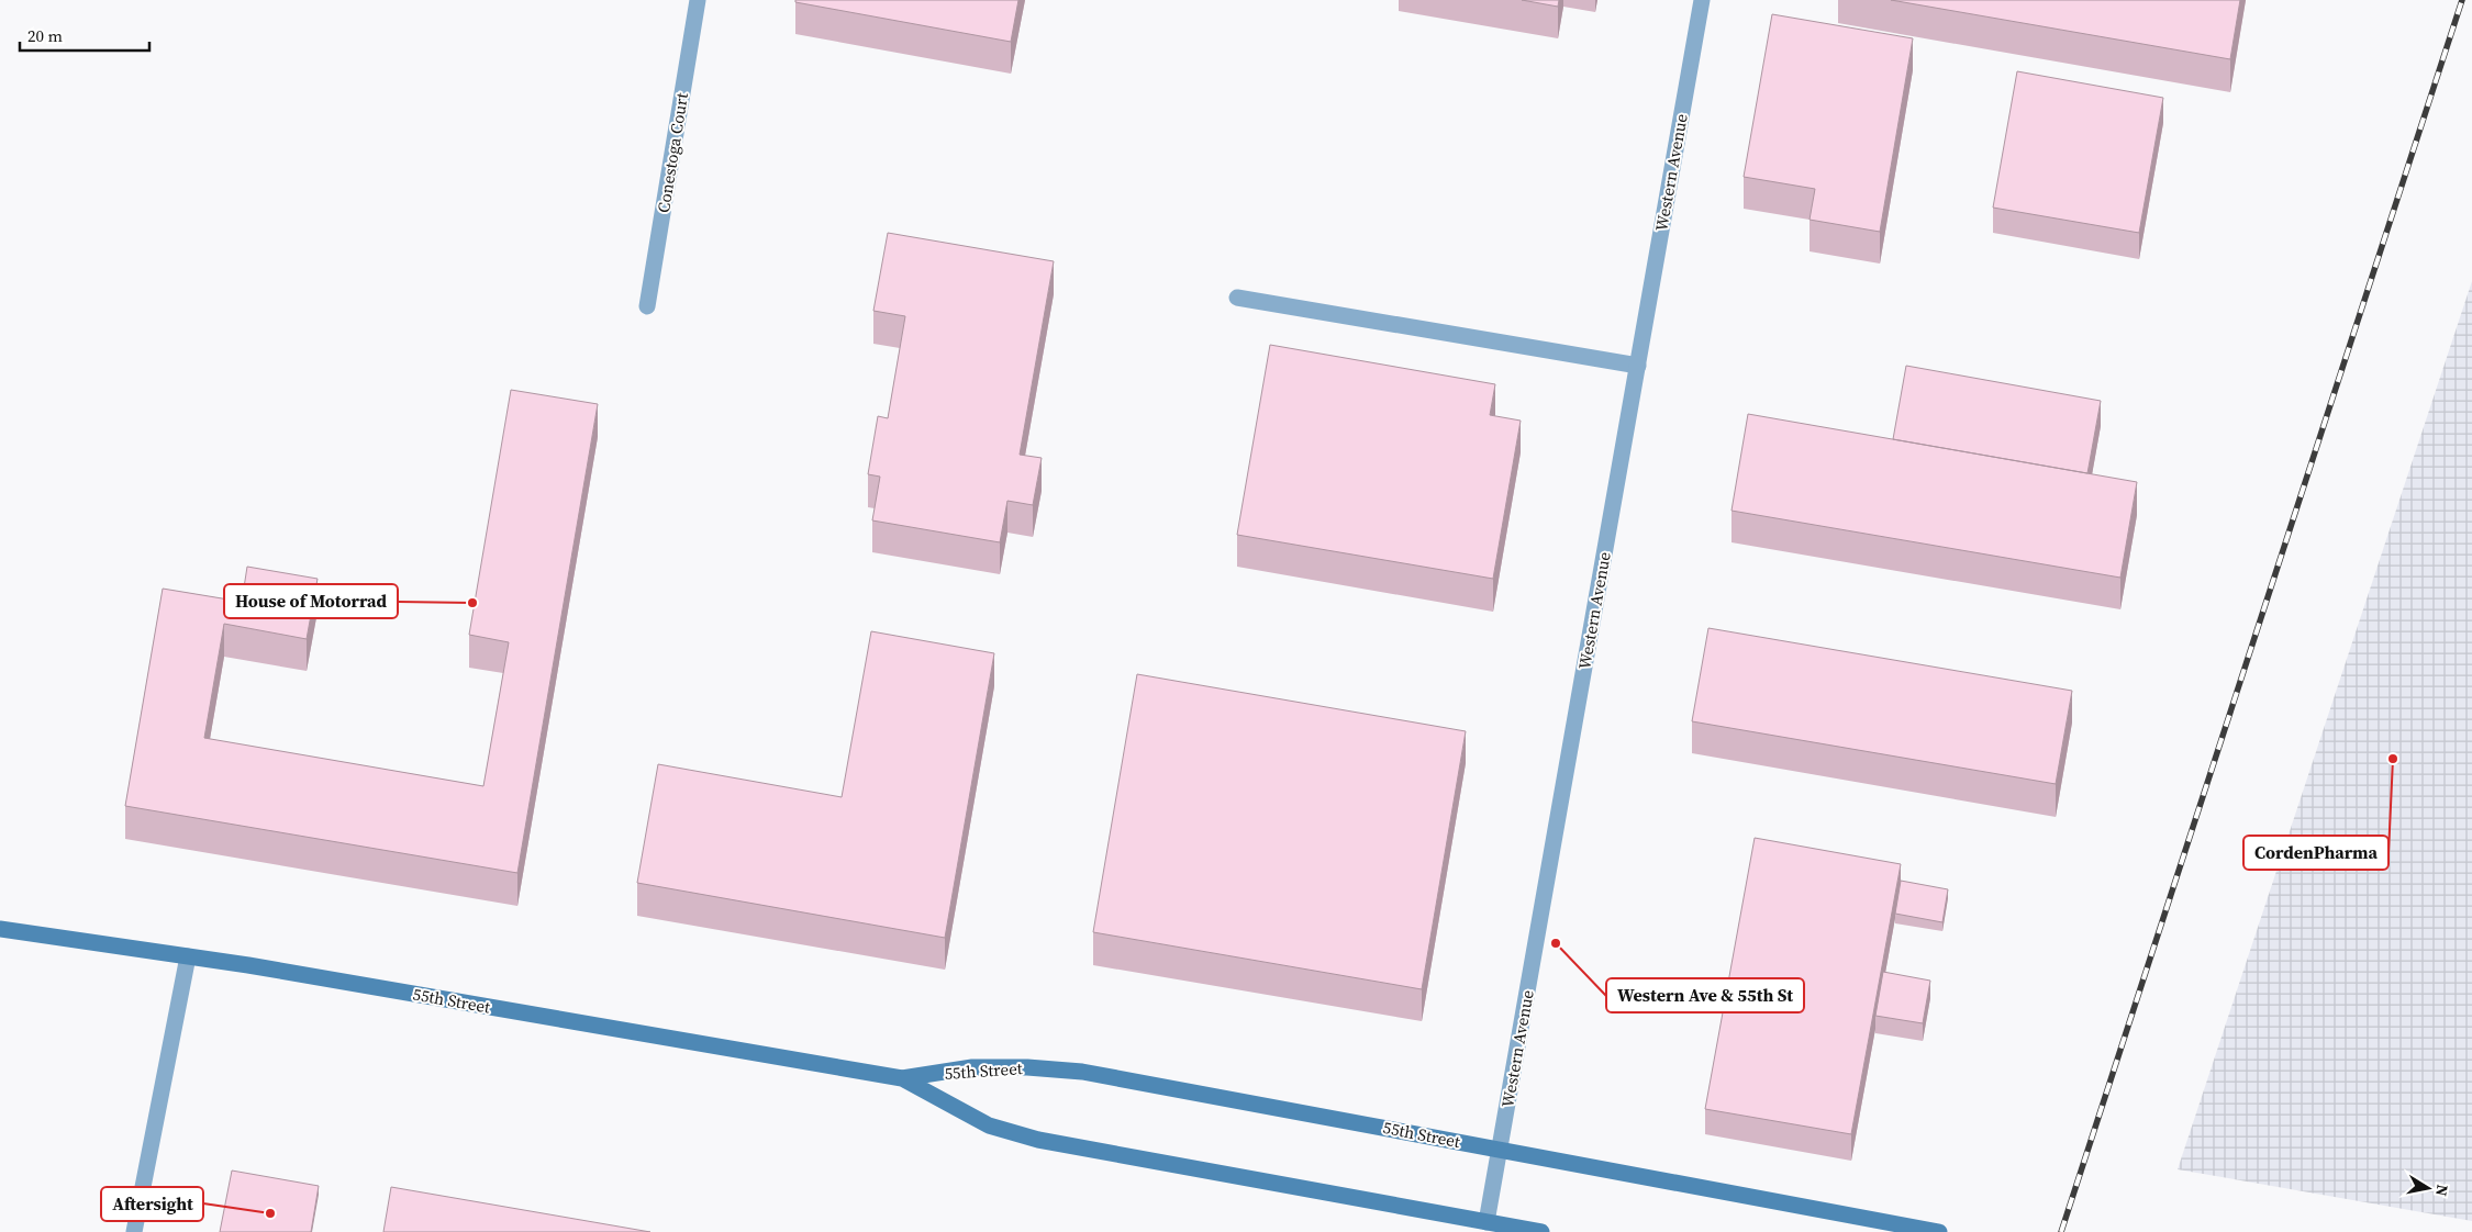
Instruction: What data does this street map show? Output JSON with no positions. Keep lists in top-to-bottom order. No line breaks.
{"streets":{"main road":["55th Street"],"street":["Conestoga Court","Western Avenue"]},"crossings":[["Western Avenue","55th Street"]],"places":["House of Motorrad","CordenPharma","Western Ave & 55th St","Aftersight"],"scale_bar":"20 m","north":"right"}
